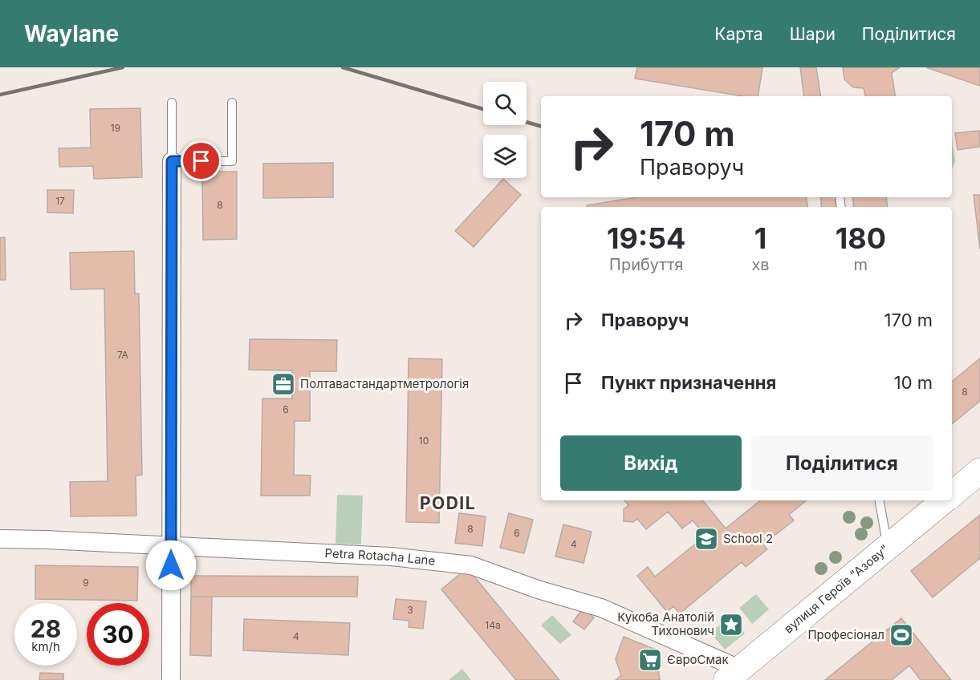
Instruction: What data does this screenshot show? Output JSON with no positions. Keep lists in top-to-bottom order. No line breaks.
{"streets":{"street":["Petra Rotacha Lane","вулиця Героїв \"Азову\""]},"crossings":[["Petra Rotacha Lane","вулиця Героїв \"Азову\""]],"districts":["PODIL"],"places":{"office":["Полтавастандартметрологія"],"school or university":["School 2"],"place":["Кукоба Анатолій Тихонович"],"sports":["Професіонал"],"supermarket":["ЄвроСмак"]},"house_numbers":["19","17","8","7А","8","6","10","8","6","4","9","3","14а","4"],"page":{"header":"Waylane","nav":["Карта","Шари","Поділитися"],"turn":["170 m","Праворуч"],"eta":["19:54","Прибуття","1","хв","180","m"],"list":[{"name":"Праворуч","value":"170 m"},{"name":"Пункт призначення","value":"10 m"}],"buttons":["Вихід","Поділитися"],"speed":"28 km/h","limit":"30"}}
